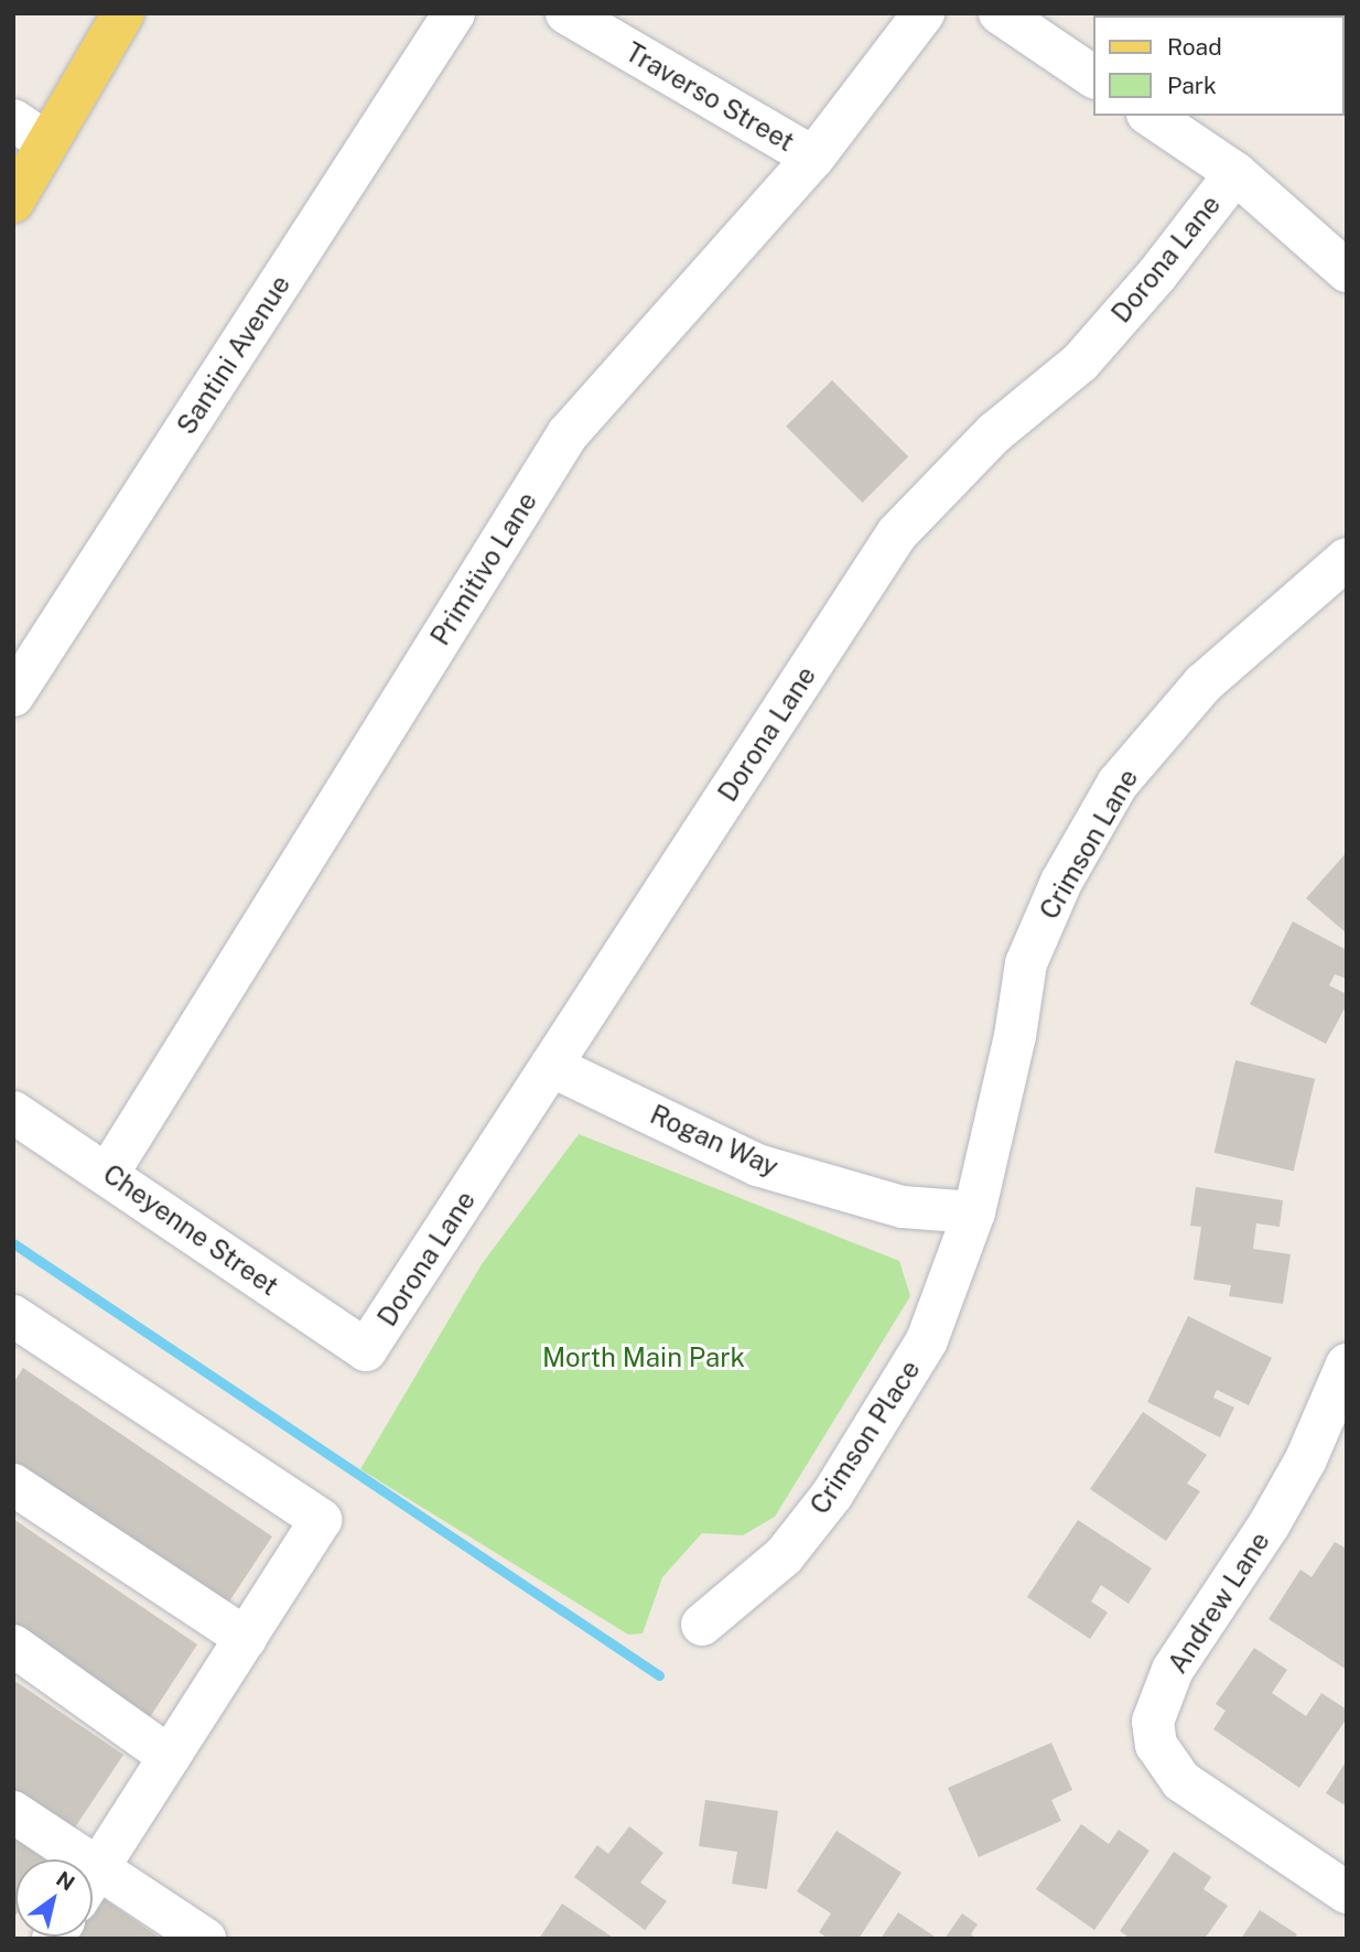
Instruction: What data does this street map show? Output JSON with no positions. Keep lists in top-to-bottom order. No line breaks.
{"streets":{"street":["Traverso Street","Dorona Lane","Santini Avenue","Primitivo Lane","Crimson Lane","Rogan Way","Cheyenne Street","Crimson Place","Andrew Lane"]},"crossings":[["Traverso Street","Primitivo Lane"],["Dorona Lane","Rogan Way"],["Dorona Lane","Cheyenne Street"],["Primitivo Lane","Cheyenne Street"],["Crimson Lane","Rogan Way"],["Crimson Lane","Crimson Place"],["Rogan Way","Crimson Place"]],"parks":["Morth Main Park"],"legend":["Road","Park"],"north":"top right"}
